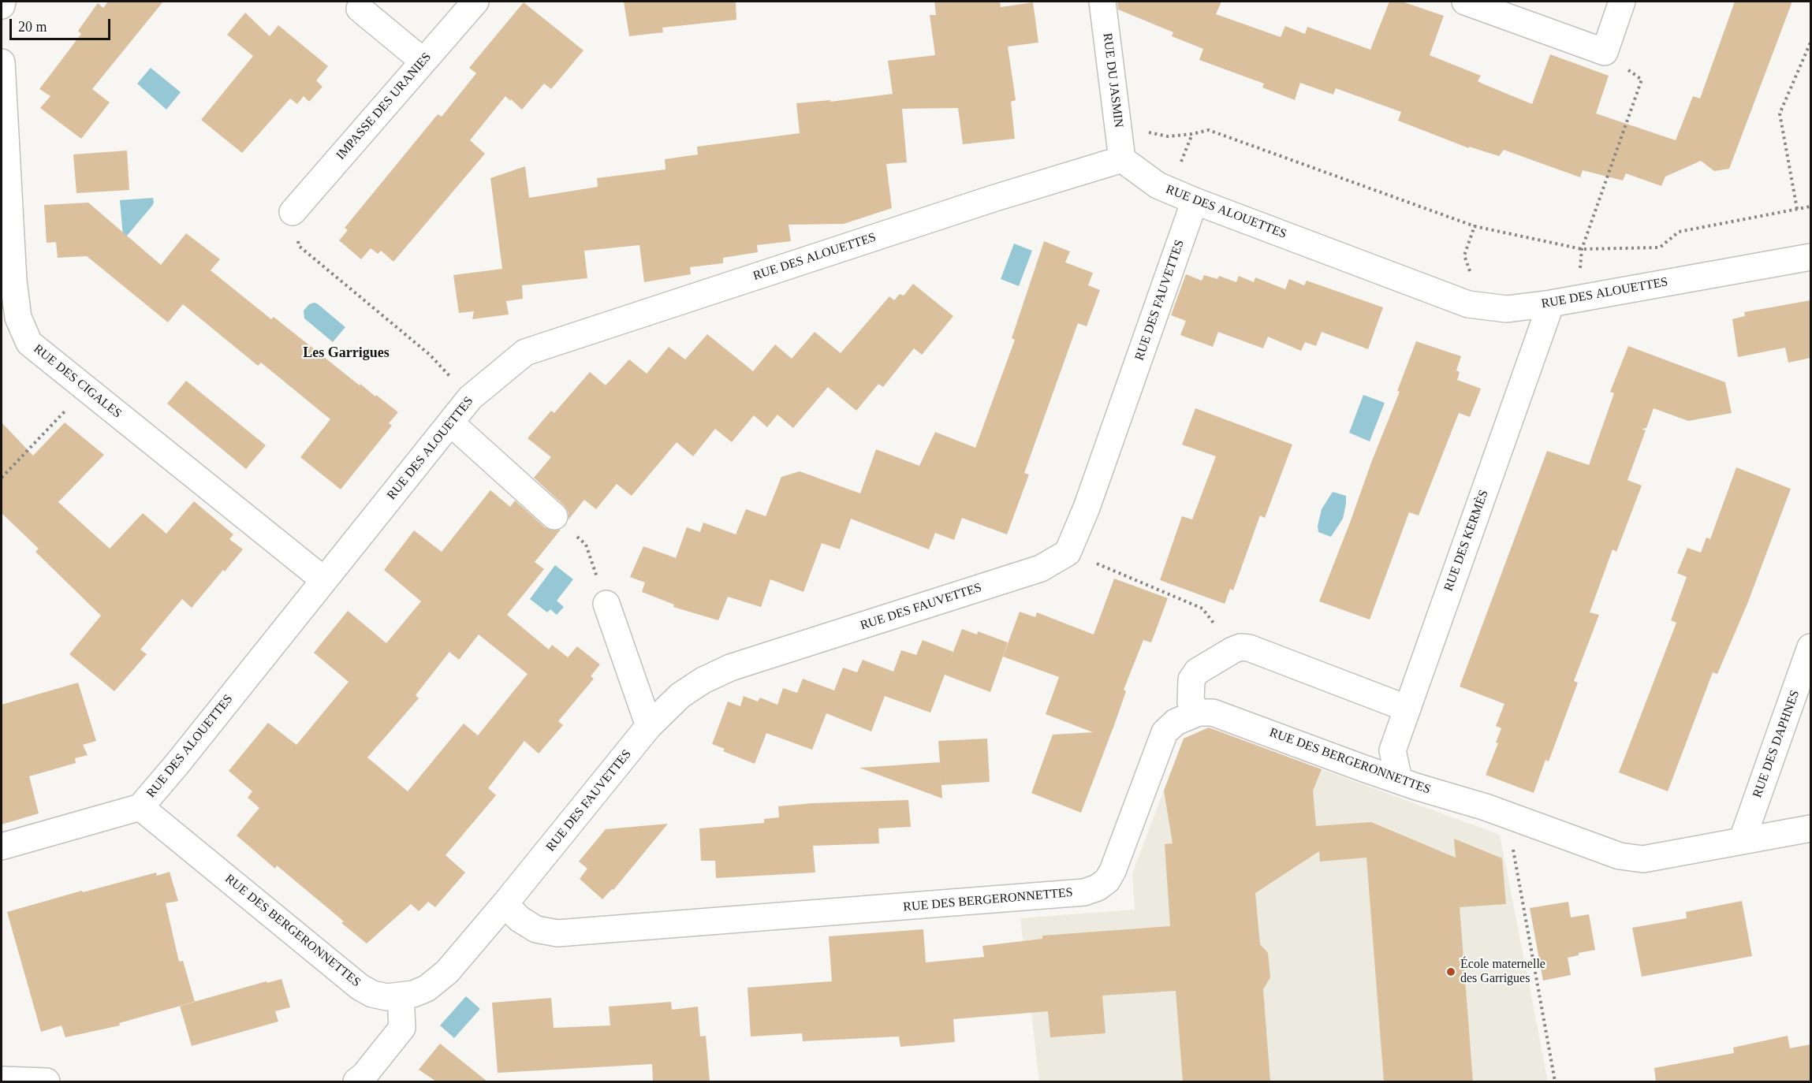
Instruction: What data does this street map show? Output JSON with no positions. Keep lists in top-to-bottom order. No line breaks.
{"streets":{"street":["RUE DU JASMIN","IMPASSE DES URANIES","RUE DES ALOUETTES","RUE DES FAUVETTES","RUE DES CIGALES","RUE DES KERMÈS","RUE DES DAPHNES","RUE DES BERGERONNETTES"]},"crossings":[["RUE DU JASMIN","RUE DES ALOUETTES"],["RUE DES ALOUETTES","RUE DES FAUVETTES"],["RUE DES ALOUETTES","RUE DES CIGALES"],["RUE DES ALOUETTES","RUE DES KERMÈS"],["RUE DES ALOUETTES","RUE DES BERGERONNETTES"],["RUE DES FAUVETTES","RUE DES BERGERONNETTES"],["RUE DES KERMÈS","RUE DES BERGERONNETTES"],["RUE DES DAPHNES","RUE DES BERGERONNETTES"]],"districts":["Les Garrigues"],"places":["École maternelle des Garrigues"],"scale_bar":"20 m"}
